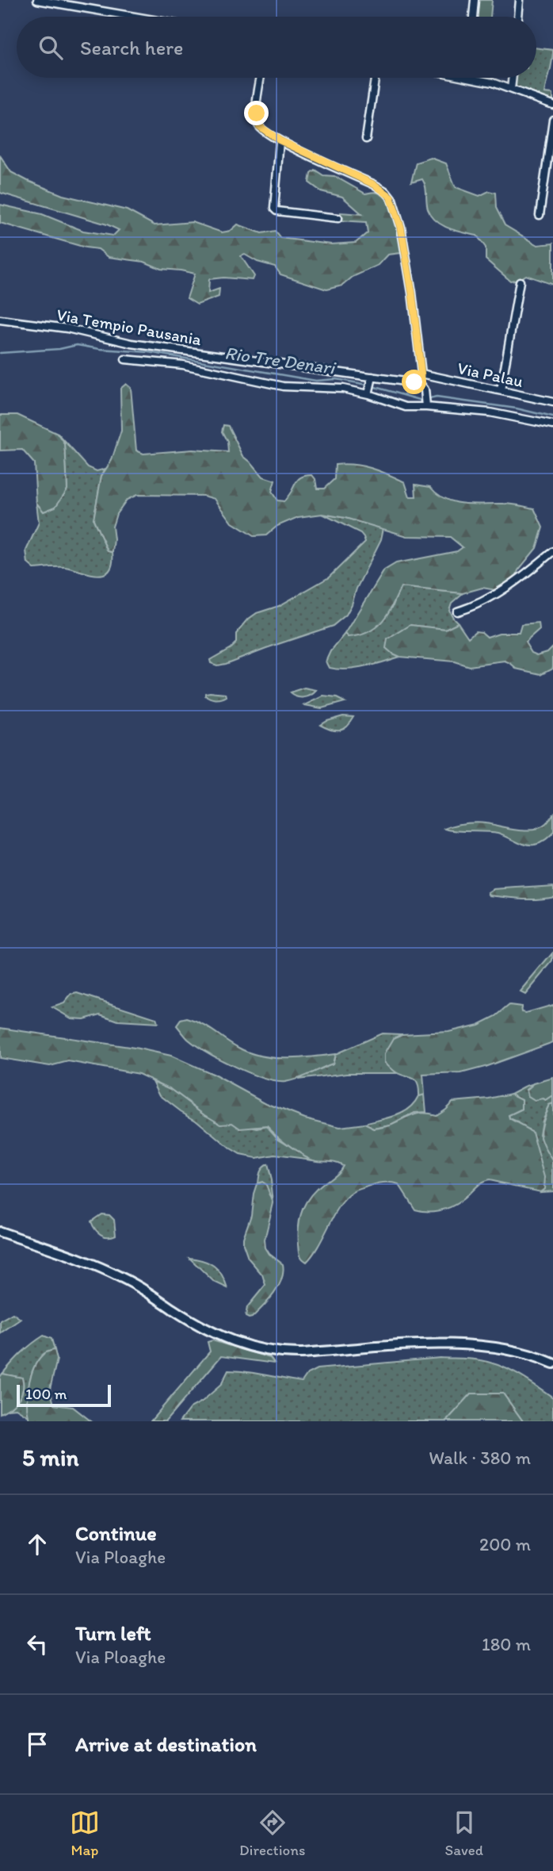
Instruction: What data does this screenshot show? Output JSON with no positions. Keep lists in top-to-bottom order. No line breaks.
{"streets":{"street":["Via Tempio Pausania","Via Palau"]},"water":["Rio Tre Denari"],"scale_bar":"100 m","page":{"search":"Search here","scale":"100 m","heading":["5 min","Walk · 380 m"],"list":[["Continue","Via Ploaghe","200 m"],["Turn left","Via Ploaghe","180 m"],"Arrive at destination"],"nav":["Map","Directions","Saved"]}}
